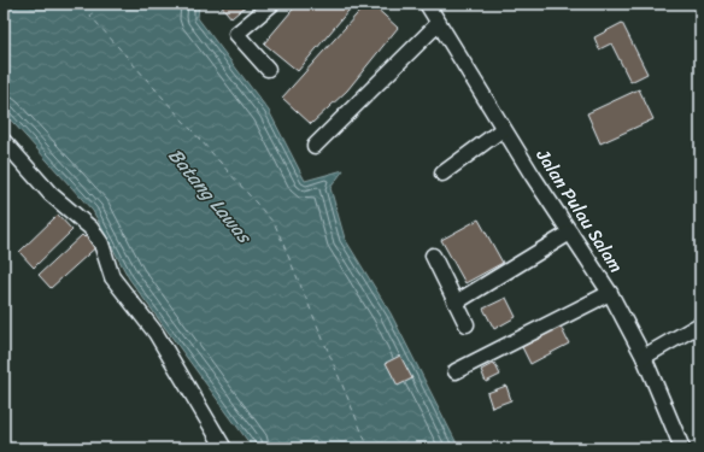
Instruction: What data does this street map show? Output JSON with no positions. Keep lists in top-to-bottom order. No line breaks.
{"streets":{"street":["Jalan Pulau Salam"]},"water":["Batang Lawas"]}
